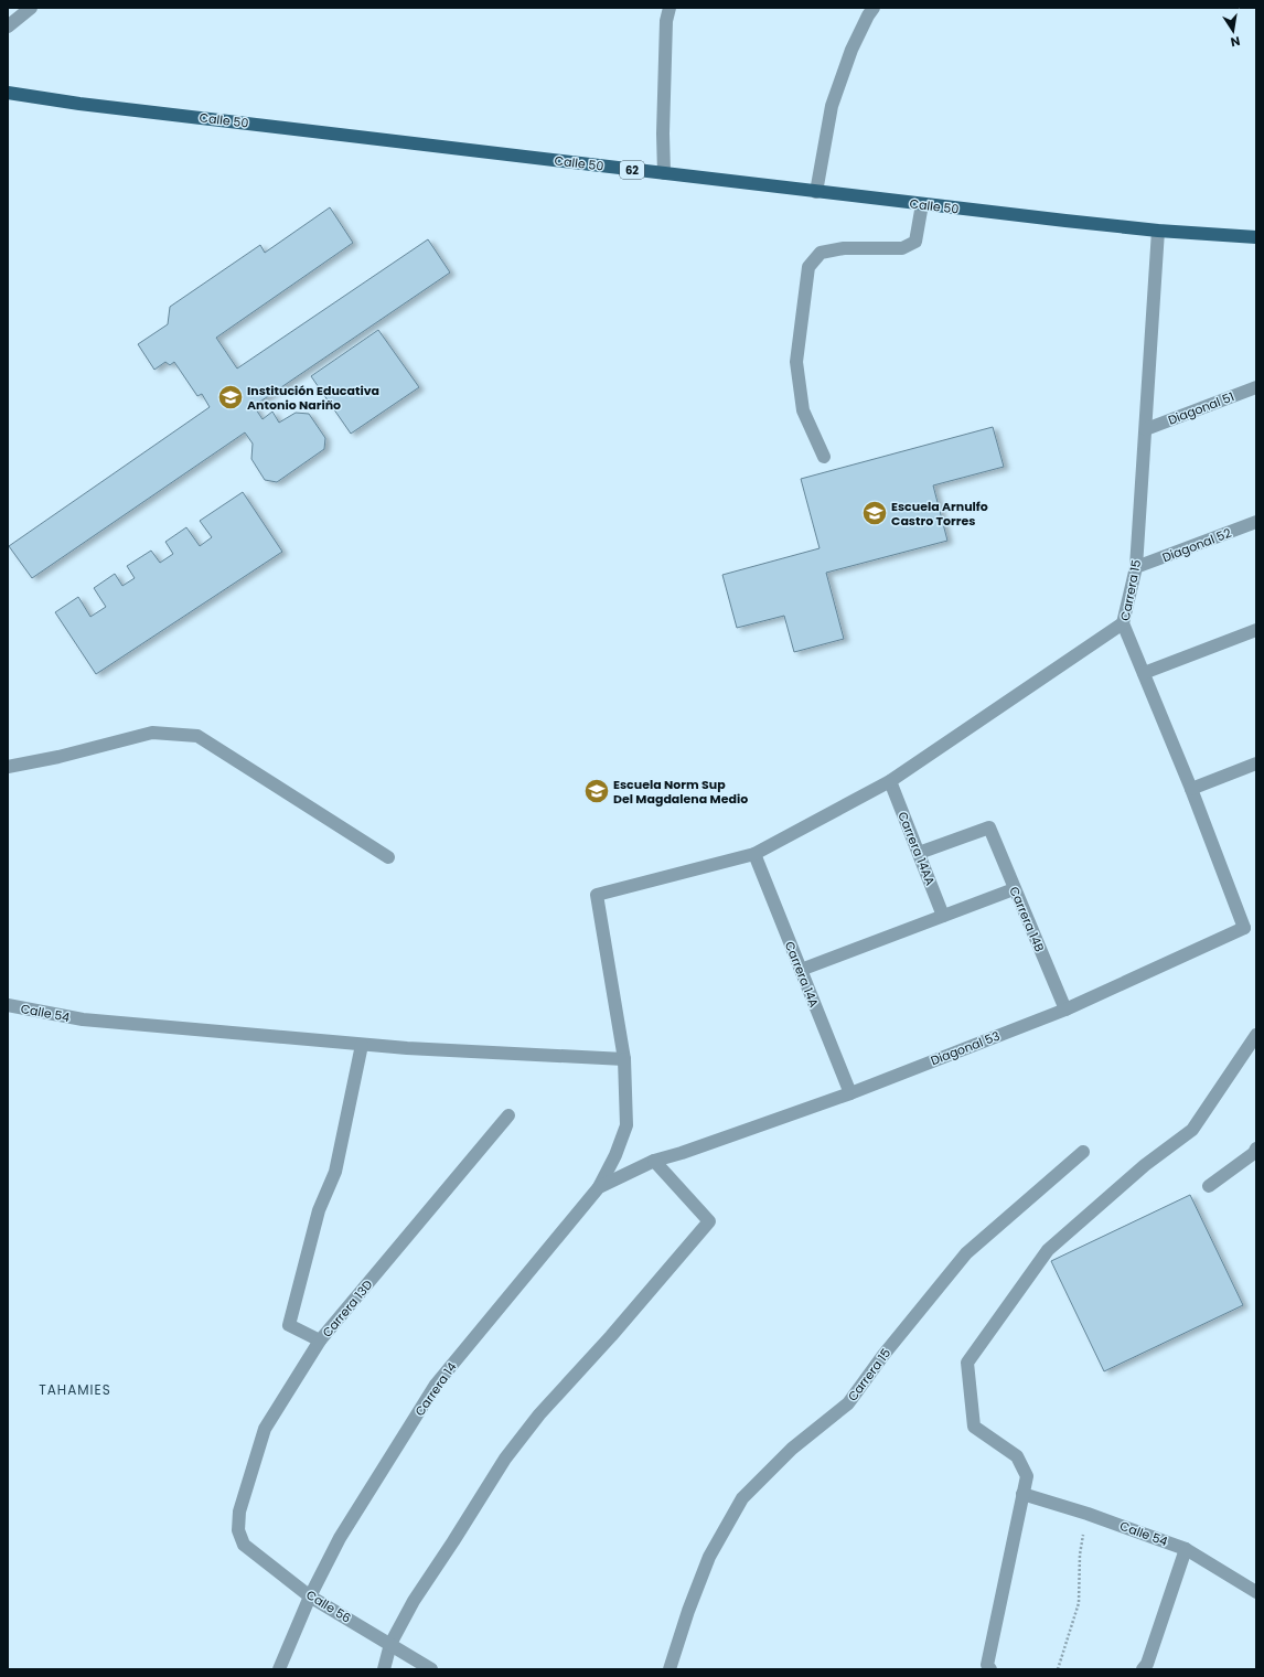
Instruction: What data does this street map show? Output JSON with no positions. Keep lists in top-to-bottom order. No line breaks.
{"streets":{"main road":["Calle 50","62"],"street":["Diagonal 51","Diagonal 52","Carrera 15","Carrera 14AA","Carrera 14B","Carrera 14A","Calle 54","Diagonal 53","Carrera 13D","Carrera 14","Calle 56"]},"crossings":[["Calle 50","Carrera 15"],["Diagonal 51","Carrera 15"],["Diagonal 52","Carrera 15"],["Carrera 15","Diagonal 53"],["Carrera 14AA","Carrera 14B"],["Carrera 14B","Diagonal 53"],["Carrera 14A","Diagonal 53"],["Diagonal 53","Carrera 14"],["Carrera 13D","Calle 56"],["Carrera 14","Calle 56"]],"districts":["TAHAMIES"],"places":{"school or university":["Institución Educativa Antonio Nariño","Escuela Arnulfo Castro Torres","Escuela Norm Sup Del Magdalena Medio"]},"north":"bottom"}
